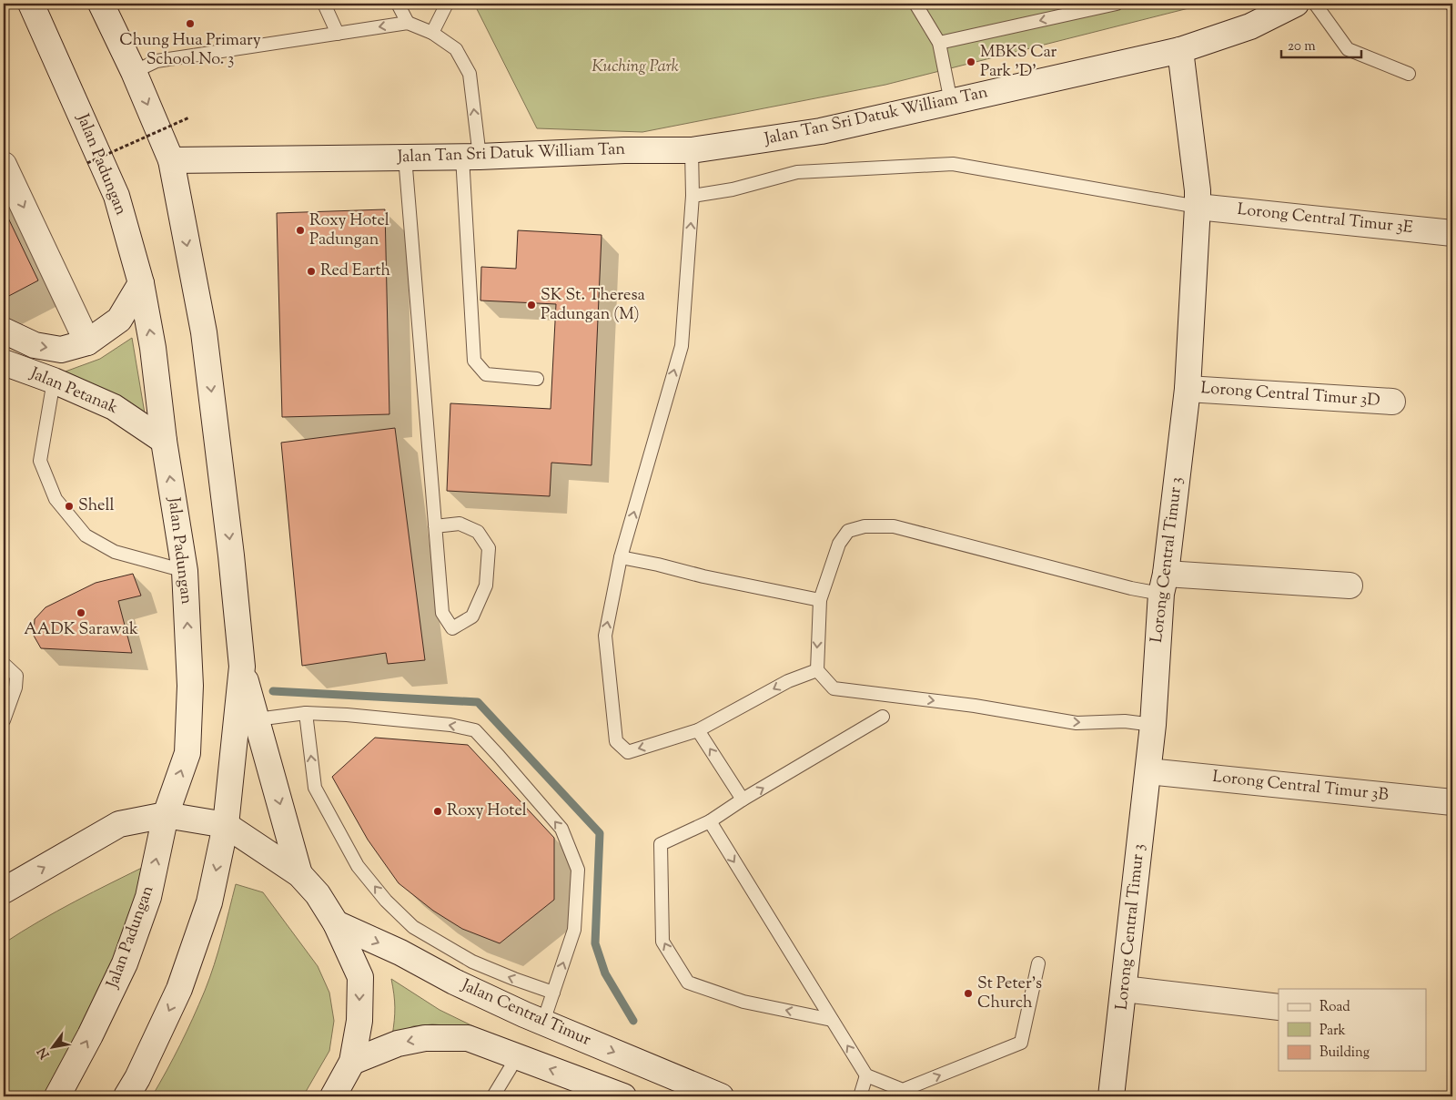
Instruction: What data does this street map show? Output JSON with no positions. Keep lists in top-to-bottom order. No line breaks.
{"streets":{"street":["Jalan Tan Sri Datuk William Tan","Jalan Padungan","Lorong Central Timur 3E","Jalan Petanak","Lorong Central Timur 3D","Lorong Central Timur 3","Lorong Central Timur 3B","Jalan Central Timur"]},"crossings":[["Jalan Tan Sri Datuk William Tan","Lorong Central Timur 3"],["Jalan Padungan","Jalan Petanak"],["Lorong Central Timur 3E","Lorong Central Timur 3"],["Lorong Central Timur 3D","Lorong Central Timur 3"],["Lorong Central Timur 3","Lorong Central Timur 3B"]],"one_way":["Jalan Central Timur"],"parks":["Kuching Park"],"places":["Chung Hua Primary School No. 3","MBKS Car Park 'D'","Roxy Hotel Padungan","Red Earth","SK St. Theresa Padungan (M)","Shell","AADK Sarawak","Roxy Hotel","St Peter’s Church"],"legend":["Road","Park","Building"],"scale_bar":"20 m","north":"bottom left"}
